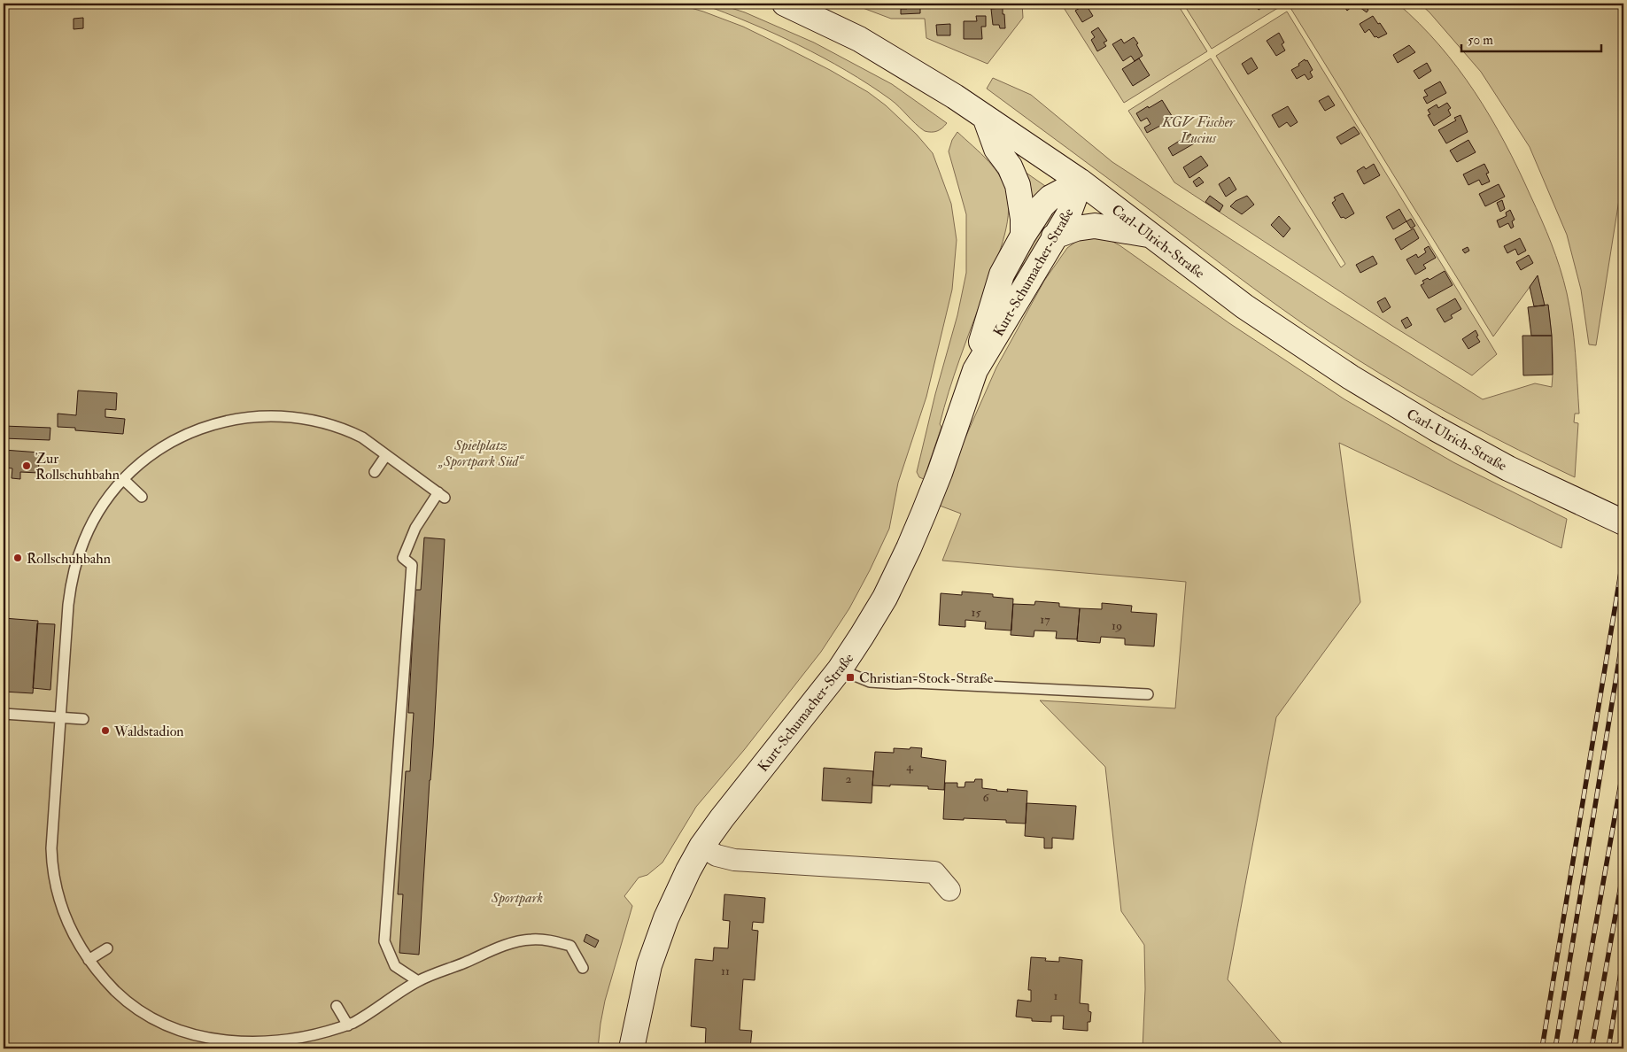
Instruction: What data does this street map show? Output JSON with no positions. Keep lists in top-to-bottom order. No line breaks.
{"streets":{"street":["Carl-Ulrich-Straße","Kurt-Schumacher-Straße"]},"crossings":[["Carl-Ulrich-Straße","Kurt-Schumacher-Straße"]],"parks":["KGV Fischer Lucius","Spielplatz „Sportpark Süd“","Sportpark"],"places":{"other":["Zur Rollschuhbahn","Rollschuhbahn","Waldstadion"],"transit":["Christian-Stock-Straße"]},"house_numbers":["15","17","19","4","2","6","11","1"],"scale_bar":"50 m"}
